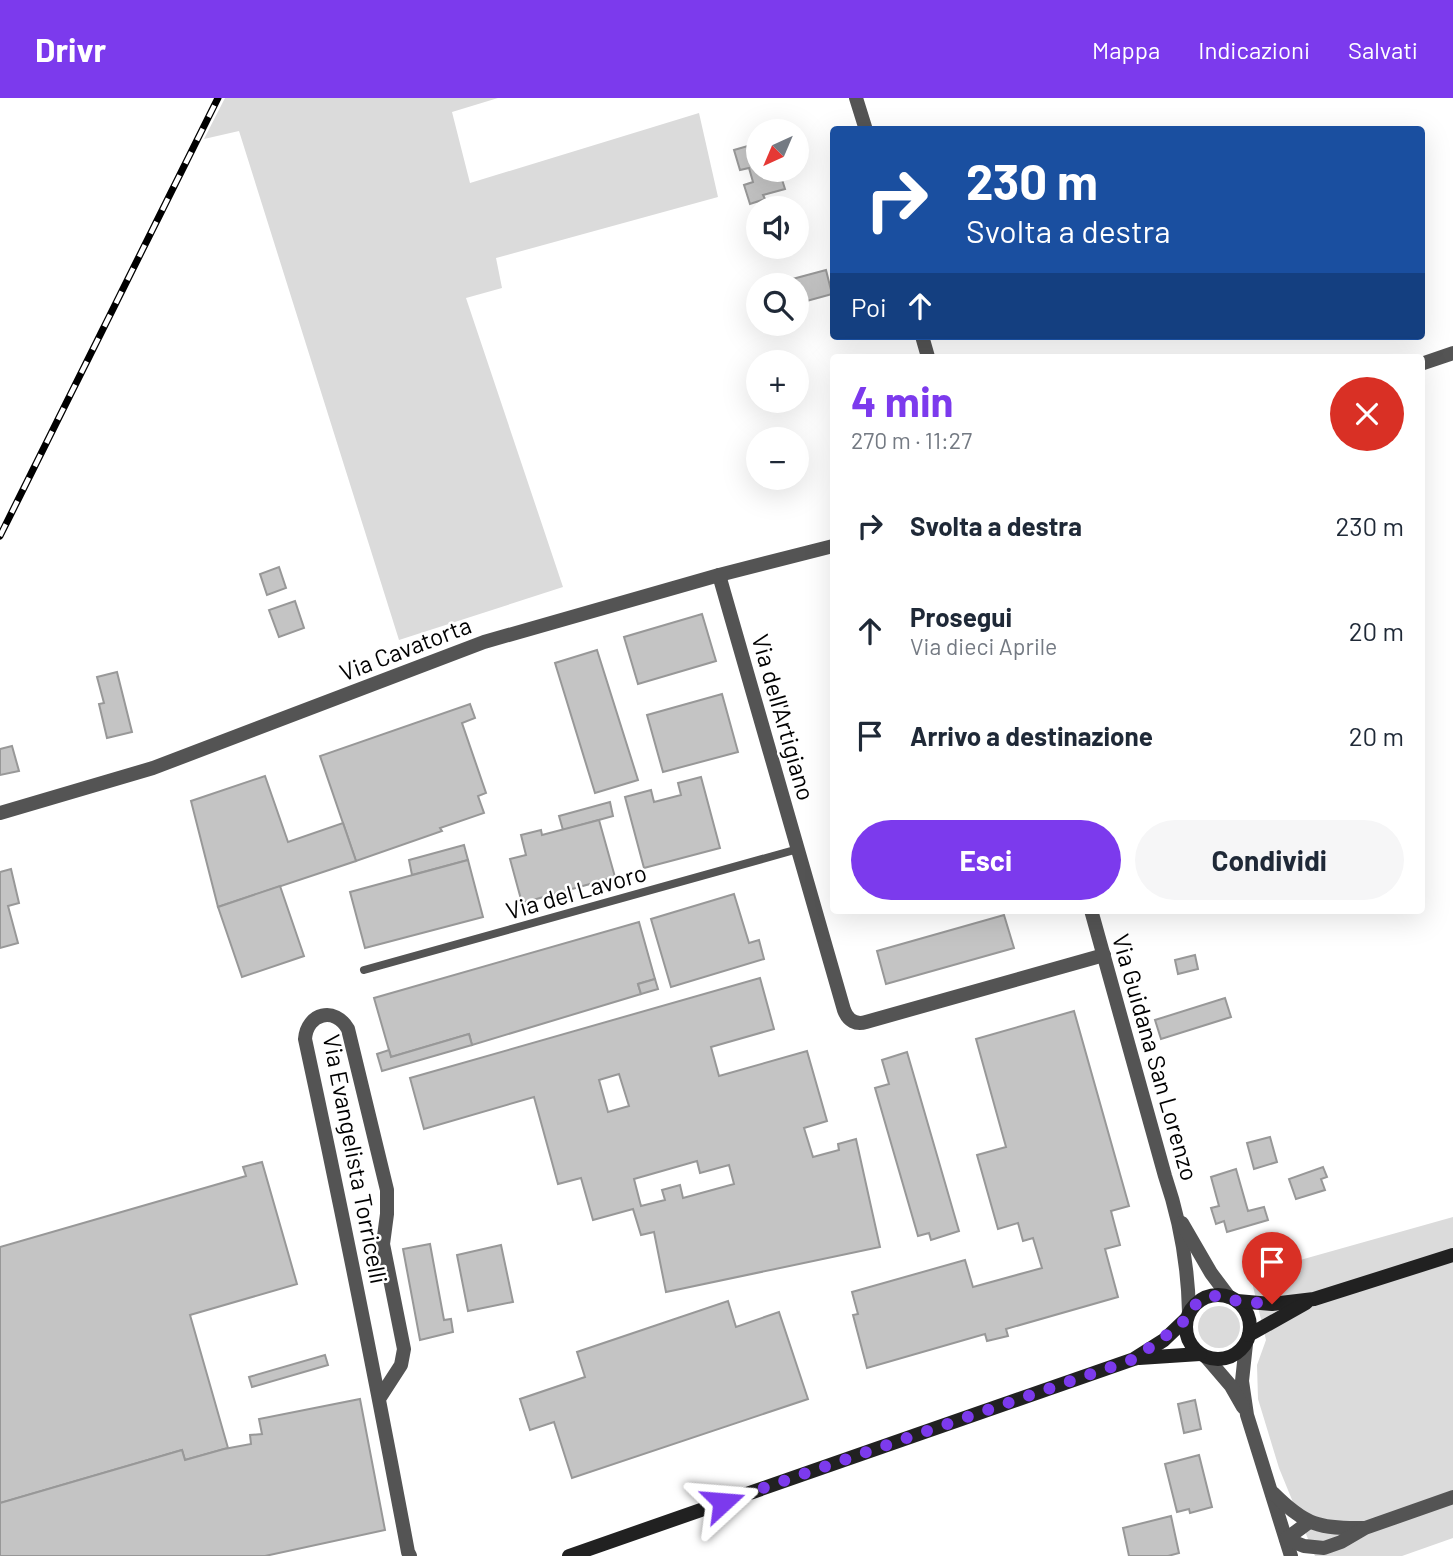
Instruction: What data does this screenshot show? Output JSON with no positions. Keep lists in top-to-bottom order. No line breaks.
{"streets":{"street":["Via Cavatorta","Via dell'Artigiano","Via Guidana San Lorenzo","Via Evangelista Torricelli"],"lane":["Via del Lavoro"]},"crossings":[["Via Cavatorta","Via dell'Artigiano"],["Via dell'Artigiano","Via del Lavoro"],["Via dell'Artigiano","Via Guidana San Lorenzo"]],"north":"bottom left","page":{"header":"Drivr","nav":["Mappa","Indicazioni","Salvati"],"map_buttons":["+","−"],"turn":["230 m","Svolta a destra"],"then":"Poi","heading":["4 min","270 m · 11:27"],"list":[{"name":"Svolta a destra","value":"230 m"},{"name":"Prosegui","note":"Via dieci Aprile","value":"20 m"},{"name":"Arrivo a destinazione","value":"20 m"}],"buttons":["Esci","Condividi"]}}
